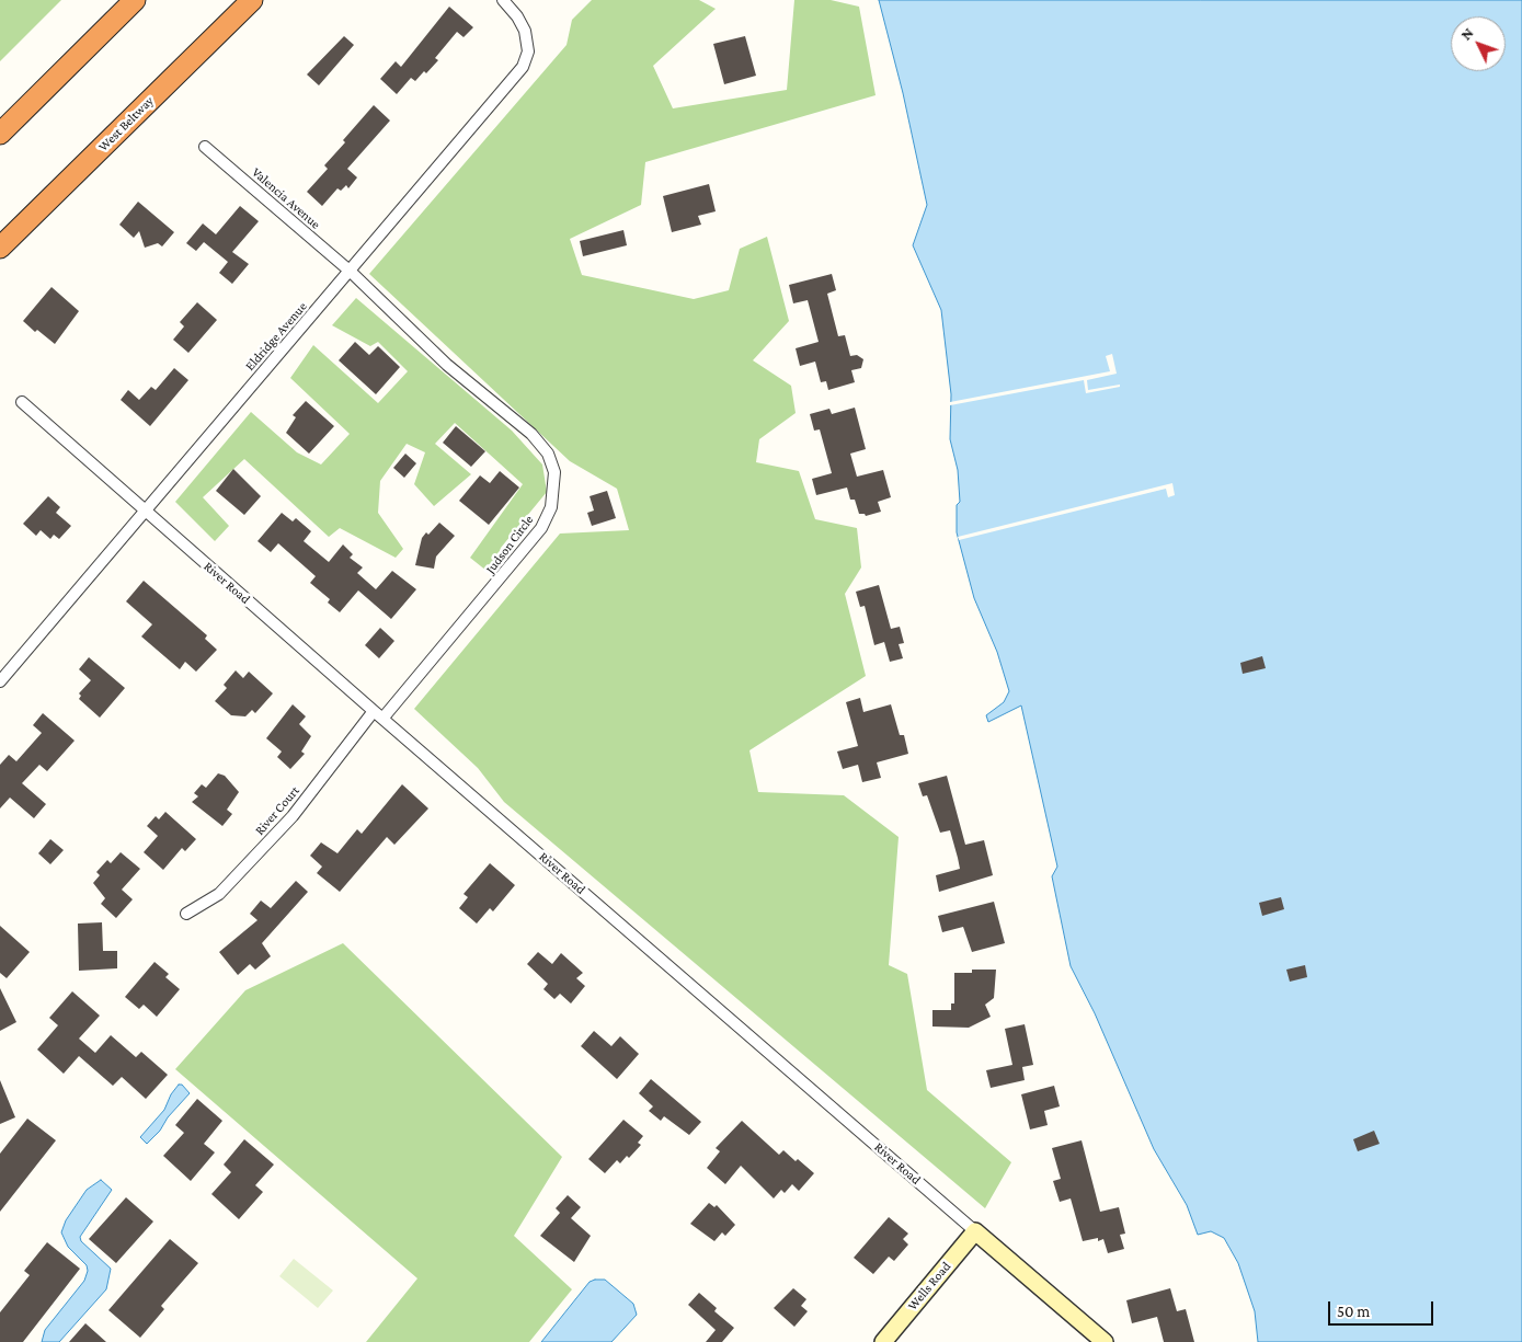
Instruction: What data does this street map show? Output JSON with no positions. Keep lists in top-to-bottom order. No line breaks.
{"streets":{"highway":["West Beltway"],"street":["Valencia Avenue","Eldridge Avenue","Judson Circle","River Road","River Court","Wells Road"]},"crossings":[["Valencia Avenue","Eldridge Avenue"],["Valencia Avenue","Judson Circle"],["Eldridge Avenue","Judson Circle"],["Eldridge Avenue","River Road"],["Judson Circle","River Road"],["River Road","River Court"],["River Road","Wells Road"]],"scale_bar":"50 m","north":"top left"}
